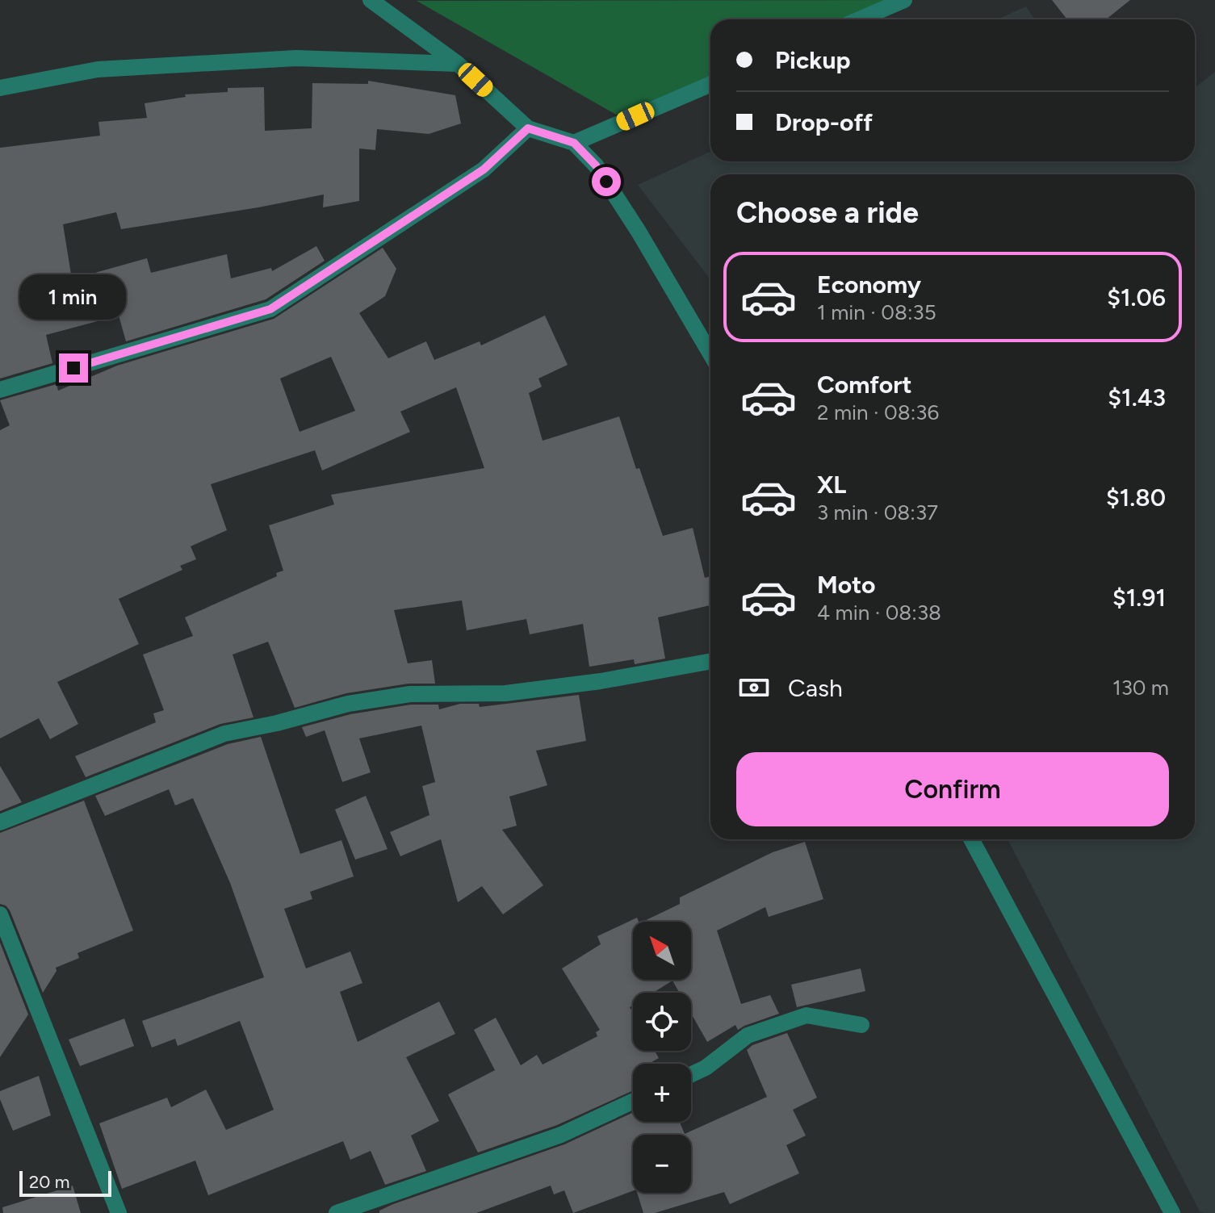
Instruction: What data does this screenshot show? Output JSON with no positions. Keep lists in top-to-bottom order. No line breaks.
{"scale_bar":"20 m","north":"top left","page":{"banner":["Pickup","Drop-off"],"heading":"Choose a ride","list":[{"name":"Economy","note":"1 min · 08:35","value":"$1.06"},{"name":"Comfort","note":"2 min · 08:36","value":"$1.43"},{"name":"XL","note":"3 min · 08:37","value":"$1.80"},{"name":"Moto","note":"4 min · 08:38","value":"$1.91"}],"bubble":"1 min","pay":["Cash","130 m"],"buttons":"Confirm","map_buttons":["+","−"],"scale":"20 m"}}
